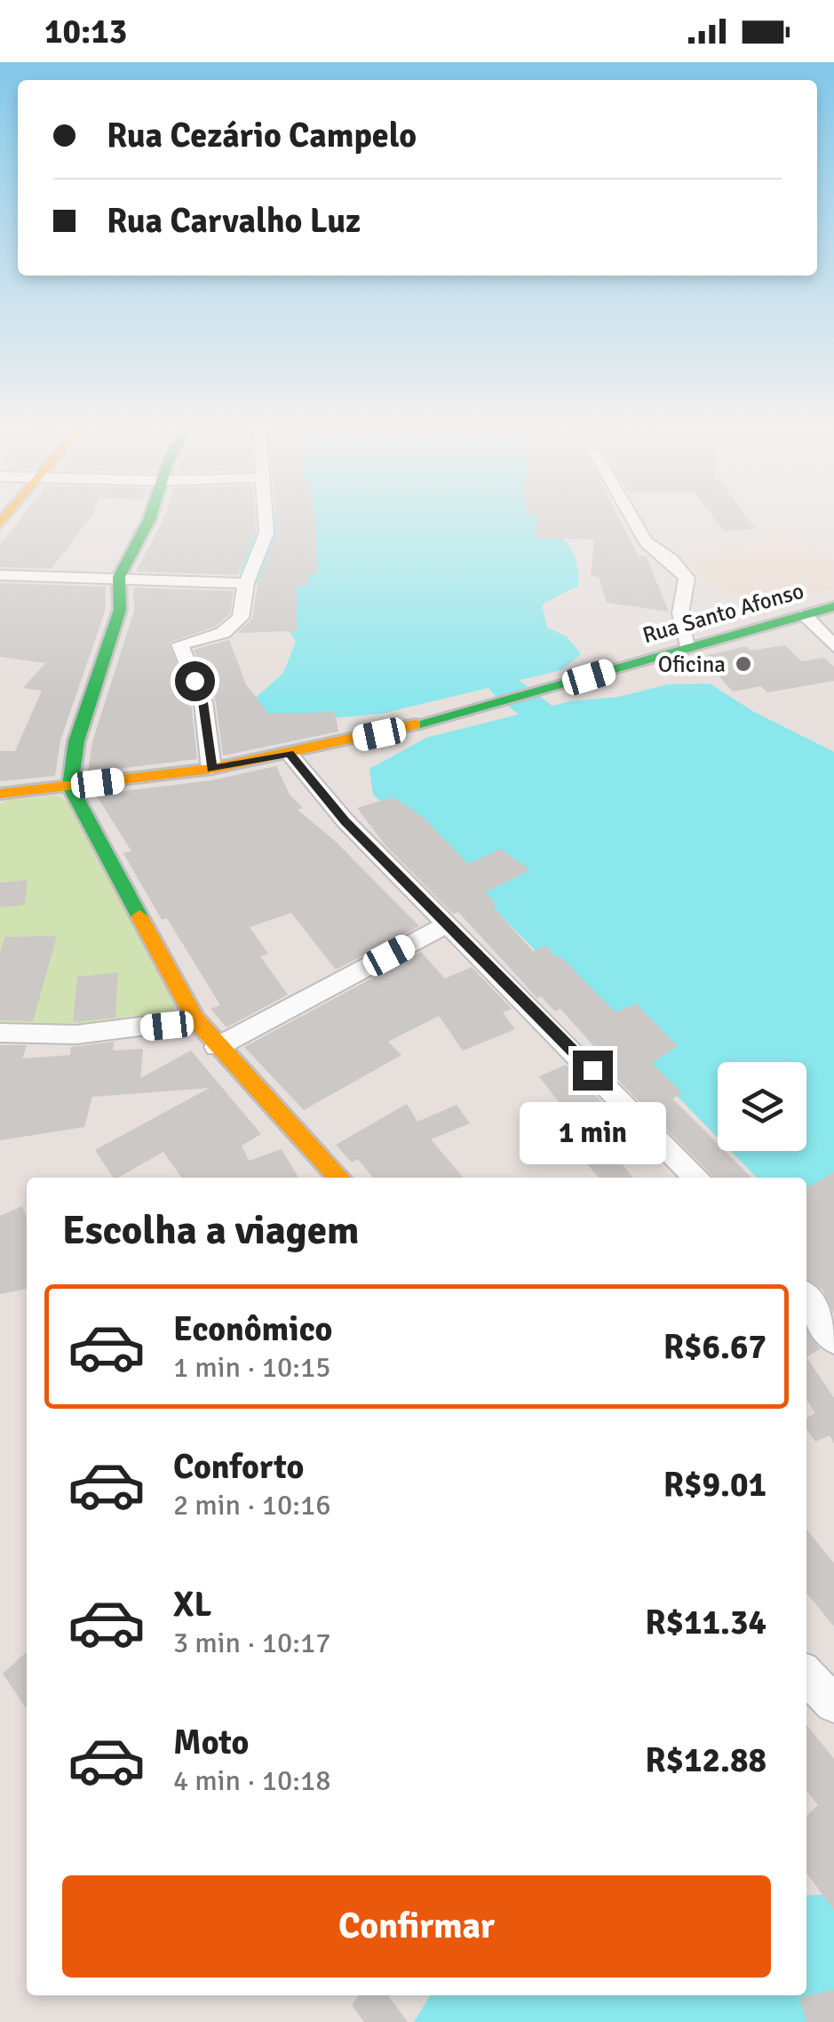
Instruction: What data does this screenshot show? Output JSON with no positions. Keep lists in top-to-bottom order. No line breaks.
{"streets":{"street":["Rua Santo Afonso"]},"places":["Oficina"],"page":{"status":"10:13","banner":["Rua Cezário Campelo","Rua Carvalho Luz"],"bubble":"1 min","heading":"Escolha a viagem","list":[{"name":"Econômico","note":"1 min · 10:15","value":"R$6.67"},{"name":"Conforto","note":"2 min · 10:16","value":"R$9.01"},{"name":"XL","note":"3 min · 10:17","value":"R$11.34"},{"name":"Moto","note":"4 min · 10:18","value":"R$12.88"}],"buttons":"Confirmar"}}
